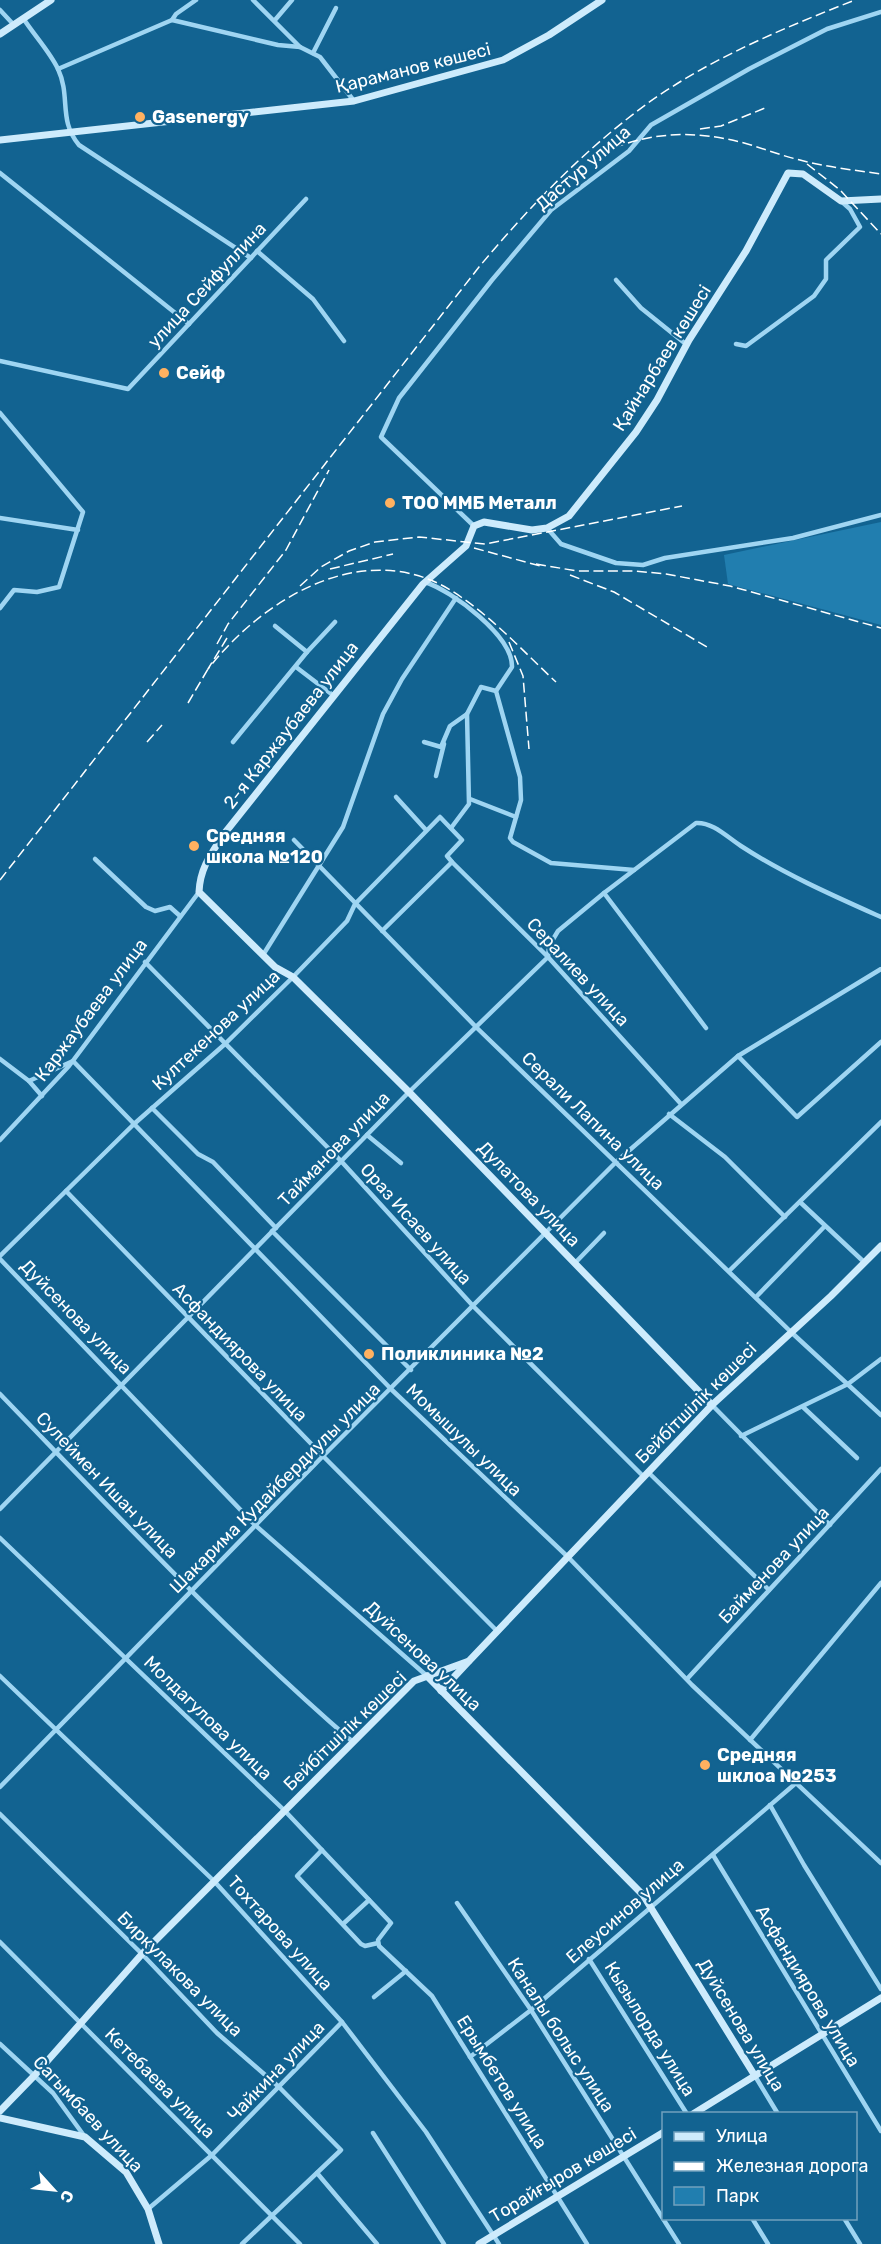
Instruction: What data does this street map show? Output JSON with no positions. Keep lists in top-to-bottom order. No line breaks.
{"streets":{"street":["Қараманов көшесі","Дастур улица","улица Сейфуллина","Қайнарбаев көшесі","2-я Каржаубаева улица","Сералиев улица","Каржаубаева улица","Култекенова улица","Серали Лапина улица","Тайманова улица","Дулатова улица","Ораз Исаев улица","Дуйсенова улица","Асфандиярова улица","Бейбітшілік көшесі","Момышулы улица","Сулеймен Ишан улица","Шакарима Кудайбердиулы улица","Байменова улица","Молдагулова улица","Елеусинов улица","Тохтарова улица","Биркулакова улица","Кызылорда улица","Каналы болыс улица","Чайкина улица","Ерымбетов улица","Кетебаева улица","Сагымбаев улица","Торайғыров көшесі"]},"crossings":[["2-я Каржаубаева улица","Каржаубаева улица"],["2-я Каржаубаева улица","Дулатова улица"],["Сералиев улица","Тайманова улица"],["Сералиев улица","Шакарима Кудайбердиулы улица"],["Каржаубаева улица","Дулатова улица"],["Каржаубаева улица","Ораз Исаев улица"],["Каржаубаева улица","Момышулы улица"],["Култекенова улица","Серали Лапина улица"],["Култекенова улица","Дулатова улица"],["Култекенова улица","Ораз Исаев улица"],["Култекенова улица","Дуйсенова улица"],["Култекенова улица","Асфандиярова улица"],["Култекенова улица","Момышулы улица"],["Серали Лапина улица","Тайманова улица"],["Серали Лапина улица","Бейбітшілік көшесі"],["Серали Лапина улица","Шакарима Кудайбердиулы улица"],["Тайманова улица","Дулатова улица"],["Тайманова улица","Ораз Исаев улица"],["Тайманова улица","Дуйсенова улица"],["Тайманова улица","Асфандиярова улица"],["Тайманова улица","Момышулы улица"],["Тайманова улица","Сулеймен Ишан улица"],["Дулатова улица","Бейбітшілік көшесі"],["Дулатова улица","Шакарима Кудайбердиулы улица"],["Дулатова улица","Байменова улица"],["Ораз Исаев улица","Бейбітшілік көшесі"],["Ораз Исаев улица","Шакарима Кудайбердиулы улица"],["Ораз Исаев улица","Байменова улица"],["Дуйсенова улица","Бейбітшілік көшесі"],["Дуйсенова улица","Шакарима Кудайбердиулы улица"],["Дуйсенова улица","Елеусинов улица"],["Асфандиярова улица","Бейбітшілік көшесі"],["Асфандиярова улица","Шакарима Кудайбердиулы улица"],["Асфандиярова улица","Елеусинов улица"],["Бейбітшілік көшесі","Момышулы улица"],["Бейбітшілік көшесі","Сулеймен Ишан улица"],["Бейбітшілік көшесі","Молдагулова улица"],["Бейбітшілік көшесі","Тохтарова улица"],["Бейбітшілік көшесі","Биркулакова улица"],["Бейбітшілік көшесі","Кетебаева улица"],["Бейбітшілік көшесі","Сагымбаев улица"],["Момышулы улица","Шакарима Кудайбердиулы улица"],["Момышулы улица","Байменова улица"],["Момышулы улица","Елеусинов улица"],["Сулеймен Ишан улица","Шакарима Кудайбердиулы улица"],["Шакарима Кудайбердиулы улица","Молдагулова улица"],["Шакарима Кудайбердиулы улица","Тохтарова улица"],["Молдагулова улица","Ерымбетов улица"],["Елеусинов улица","Кызылорда улица"],["Елеусинов улица","Каналы болыс улица"],["Елеусинов улица","Ерымбетов улица"],["Тохтарова улица","Чайкина улица"],["Тохтарова улица","Торайғыров көшесі"],["Биркулакова улица","Чайкина улица"],["Каналы болыс улица","Торайғыров көшесі"],["Чайкина улица","Кетебаева улица"],["Чайкина улица","Сагымбаев улица"],["Ерымбетов улица","Торайғыров көшесі"]],"places":["Gasenergy","Сейф","ТОО ММБ Металл","Средняя школа №120","Поликлиника №2","Средняя шклоа №253"],"legend":["Улица","Железная дорога","Парк"],"north":"bottom right"}
